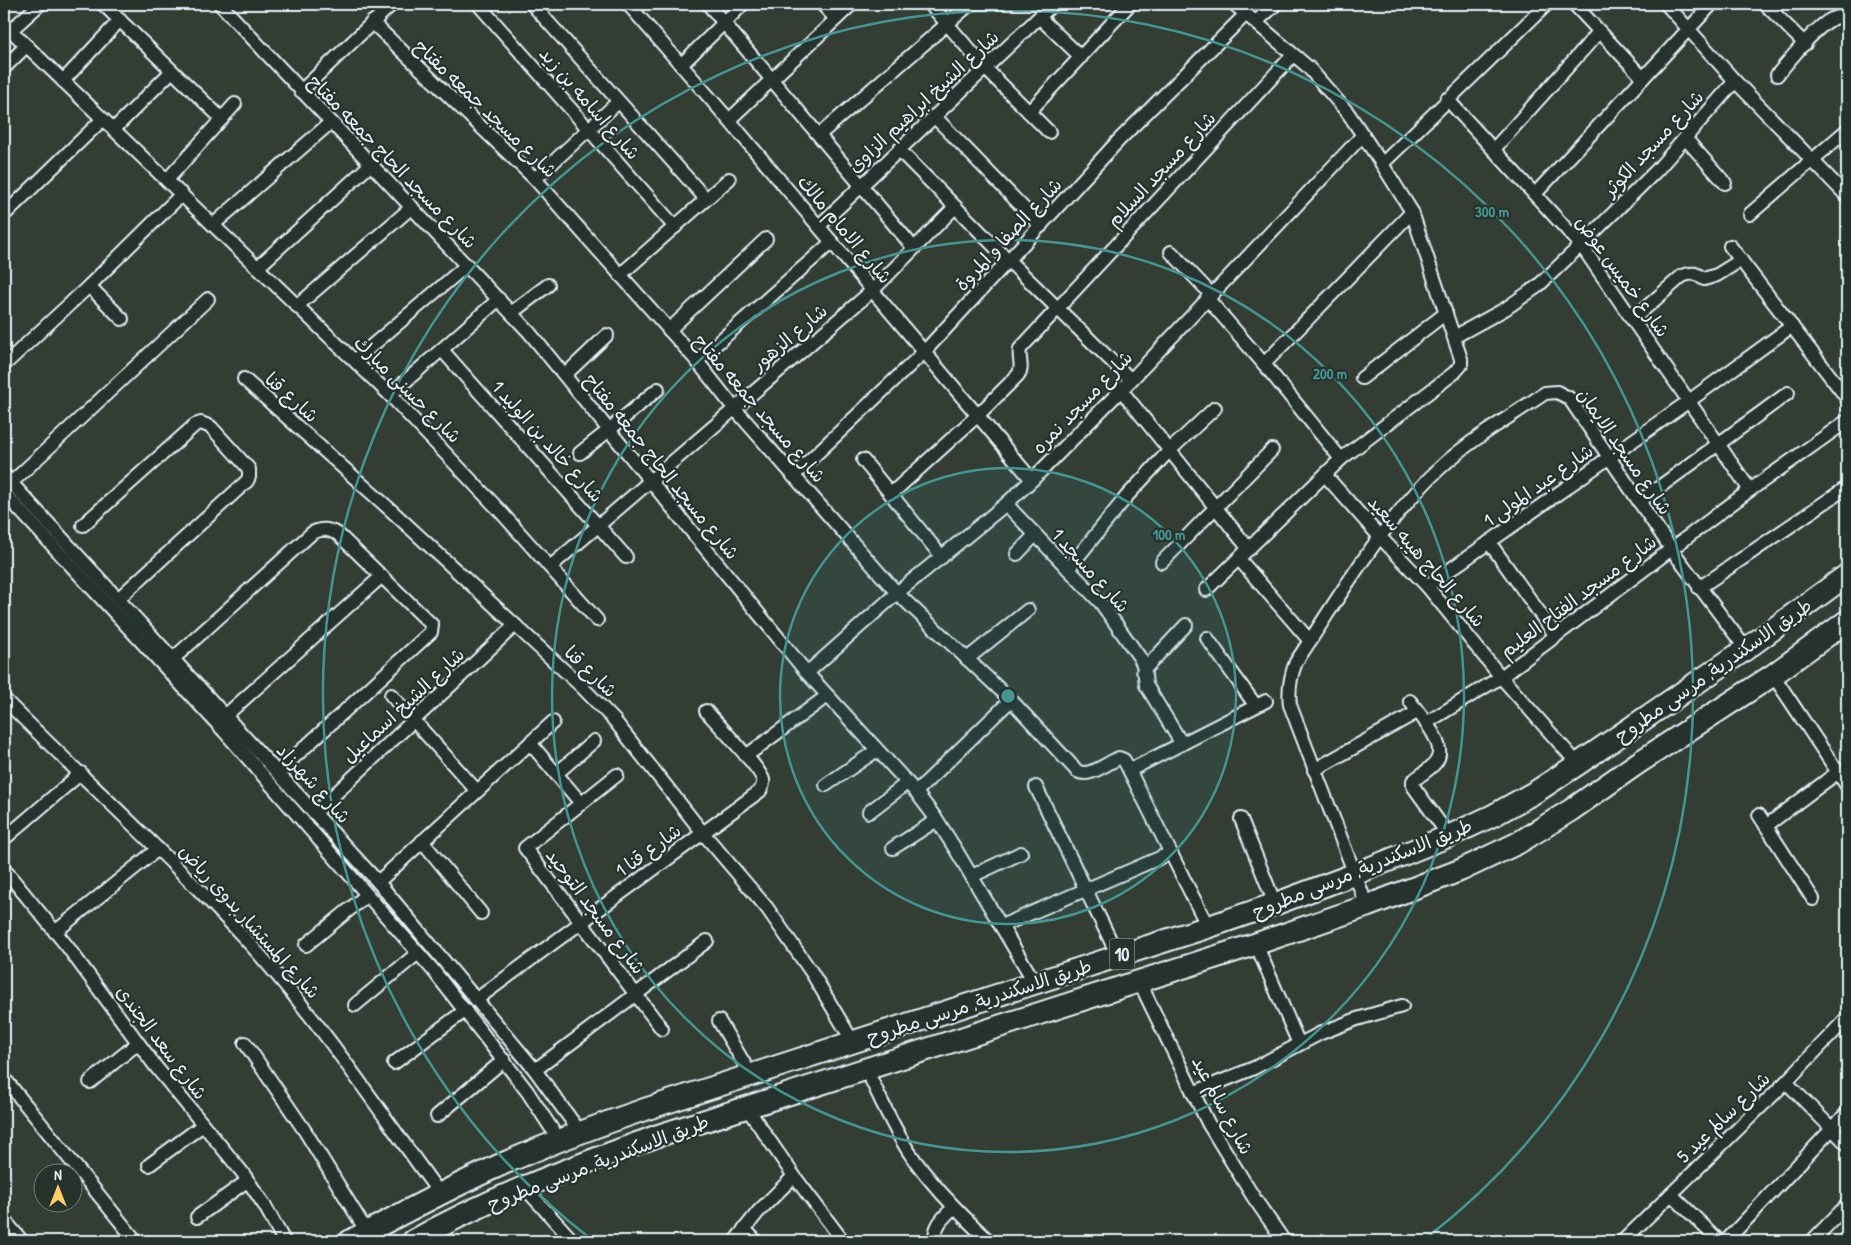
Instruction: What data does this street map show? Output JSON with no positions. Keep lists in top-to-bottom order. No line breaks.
{"streets":{"main road":["طريق الاسكندرية, مرسى مطروح","10"],"street":["شارع الشيخ ابراهيم الزاوى","شارع اسامه بن زيد","شارع مسجد جمعه مفتاح","شارع مسجد الكوثر","شارع مسجد الحاج جمعه مفتاح","شارع مسجد السلام","شارع الامام مالك","شارع الصفا و المروة","شارع خميس عوض","شارع الزهور","شارع حسنى مبارك","شارع قنا","شارع مسجد نمره","شارع خالد بن الوليد 1","شارع مسجد الايمان","شارع عبد المولى 1","شارع الحاج هيبه سعيد","شارع مسجد 1","شارع مسجد الفتاح العليم","شارع الشيخ اسماعيل","شارع شهرزاد","شارع قنا 1","شارع مسجد التوحيد","شارع المستشار بدوى رياض","شارع سعد الجندى","شارع سالم عيد","شارع سالم عيد 5"]},"crossings":[["شارع الشيخ ابراهيم الزاوى","شارع الامام مالك"],["شارع مسجد جمعه مفتاح","شارع الصفا و المروة"],["شارع مسجد جمعه مفتاح","شارع الزهور"],["شارع مسجد جمعه مفتاح","شارع مسجد نمره"],["شارع مسجد الكوثر","شارع خميس عوض"],["شارع مسجد الحاج جمعه مفتاح","شارع الزهور"],["شارع مسجد الحاج جمعه مفتاح","شارع مسجد نمره"],["شارع مسجد الحاج جمعه مفتاح","طريق الاسكندرية, مرسى مطروح"],["شارع مسجد السلام","شارع الامام مالك"],["شارع الامام مالك","شارع الصفا و المروة"],["شارع الامام مالك","شارع الزهور"],["شارع الامام مالك","شارع مسجد نمره"],["شارع خميس عوض","شارع عبد المولى 1"],["شارع خميس عوض","شارع مسجد الفتاح العليم"],["شارع الزهور","شارع حسنى مبارك"],["شارع الزهور","شارع خالد بن الوليد 1"],["شارع قنا","طريق الاسكندرية, مرسى مطروح"],["شارع قنا","شارع الشيخ اسماعيل"],["شارع قنا","شارع قنا 1"],["شارع مسجد نمره","شارع مسجد 1"],["شارع مسجد الايمان","شارع عبد المولى 1"],["شارع مسجد الايمان","شارع الحاج هيبه سعيد"],["شارع مسجد الايمان","شارع مسجد الفتاح العليم"],["شارع مسجد الايمان","طريق الاسكندرية, مرسى مطروح"],["شارع عبد المولى 1","شارع الحاج هيبه سعيد"],["شارع الحاج هيبه سعيد","شارع مسجد الفتاح العليم"],["شارع الحاج هيبه سعيد","طريق الاسكندرية, مرسى مطروح"],["طريق الاسكندرية, مرسى مطروح","شارع شهرزاد"],["طريق الاسكندرية, مرسى مطروح","شارع المستشار بدوى رياض"],["طريق الاسكندرية, مرسى مطروح","شارع سالم عيد"],["شارع الشيخ اسماعيل","شارع شهرزاد"],["شارع شهرزاد","شارع قنا 1"],["شارع قنا 1","شارع مسجد التوحيد"]],"north":"top","rings":["300 m","200 m","100 m"]}
